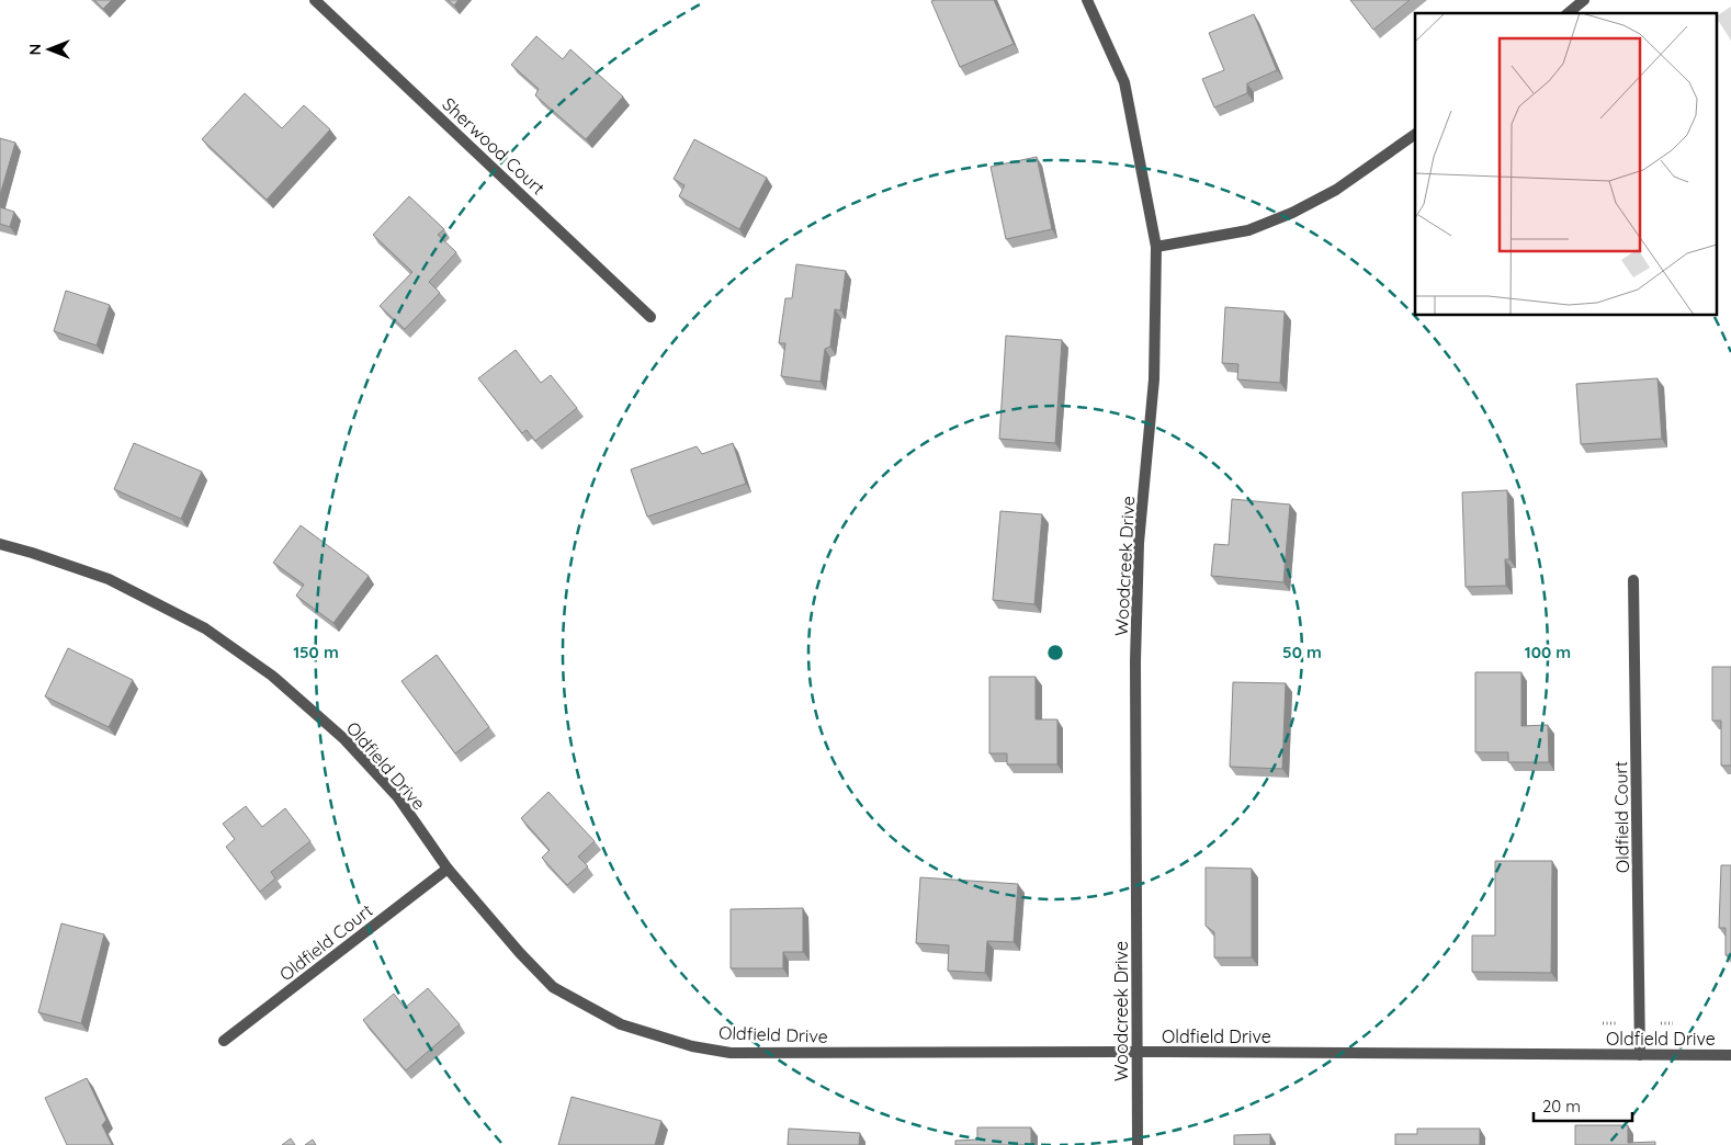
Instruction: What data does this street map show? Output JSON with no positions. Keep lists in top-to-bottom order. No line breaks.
{"streets":{"street":["Sherwood Court","Woodcreek Drive","Oldfield Drive","Oldfield Court"]},"crossings":[["Woodcreek Drive","Oldfield Drive"],["Oldfield Drive","Oldfield Court"]],"scale_bar":"20 m","north":"left","rings":["50 m","100 m","150 m"]}
